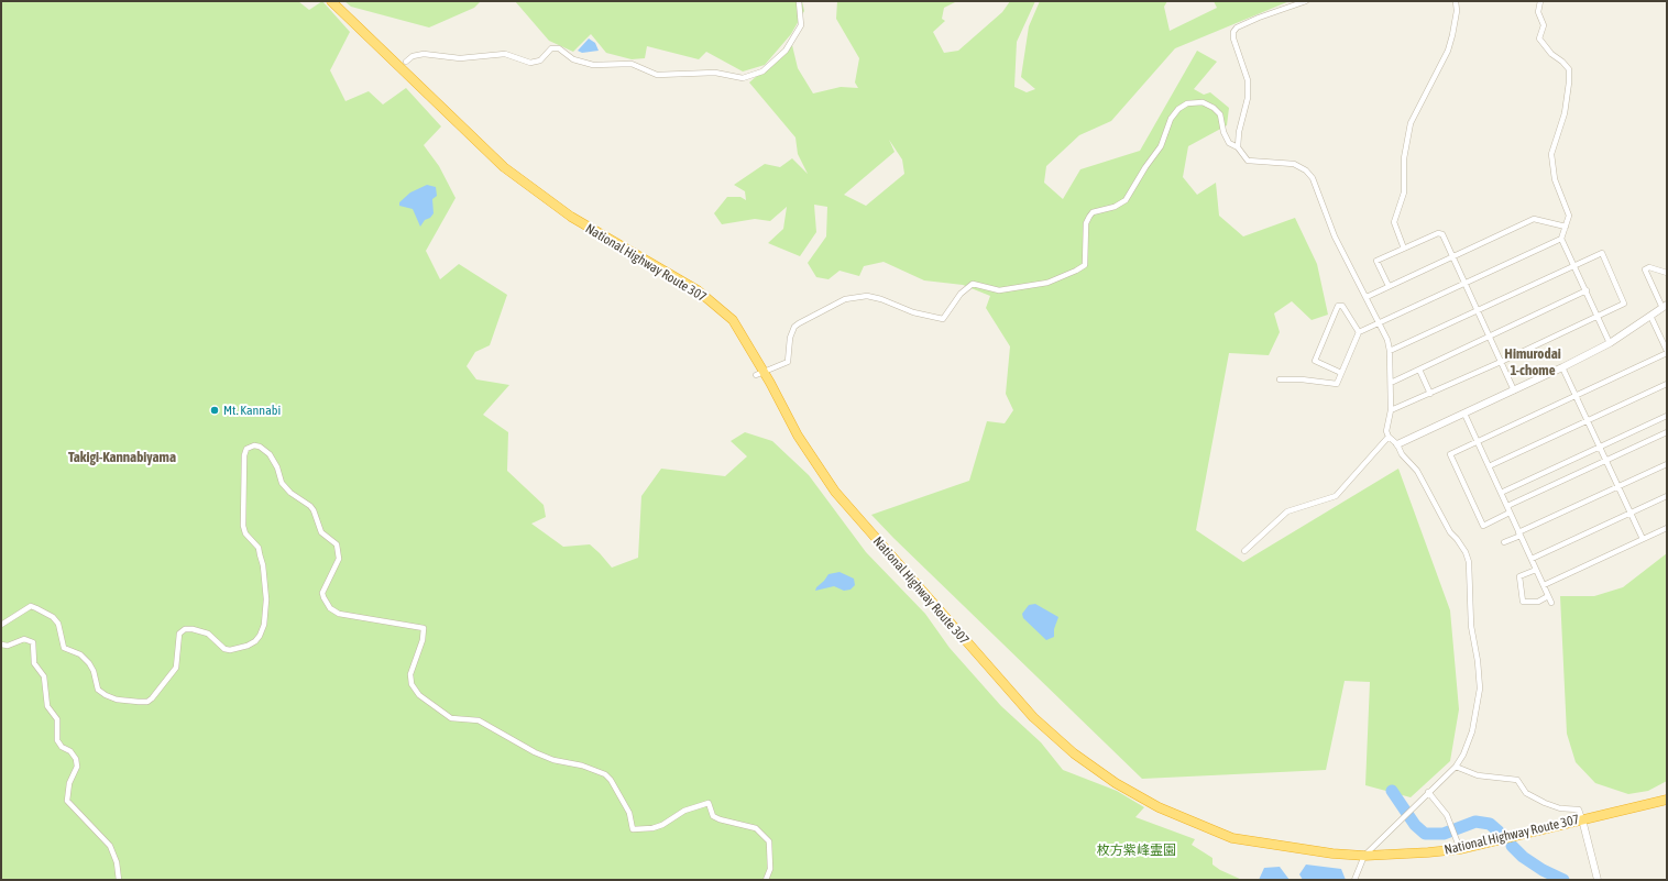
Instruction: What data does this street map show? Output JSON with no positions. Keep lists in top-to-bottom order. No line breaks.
{"streets":{"highway":["National Highway Route 307"]},"districts":["Himurodai 1-chome","Takigi-Kannabiyama"],"parks":["枚方紫峰霊園"],"places":["Mt. Kannabi"]}
